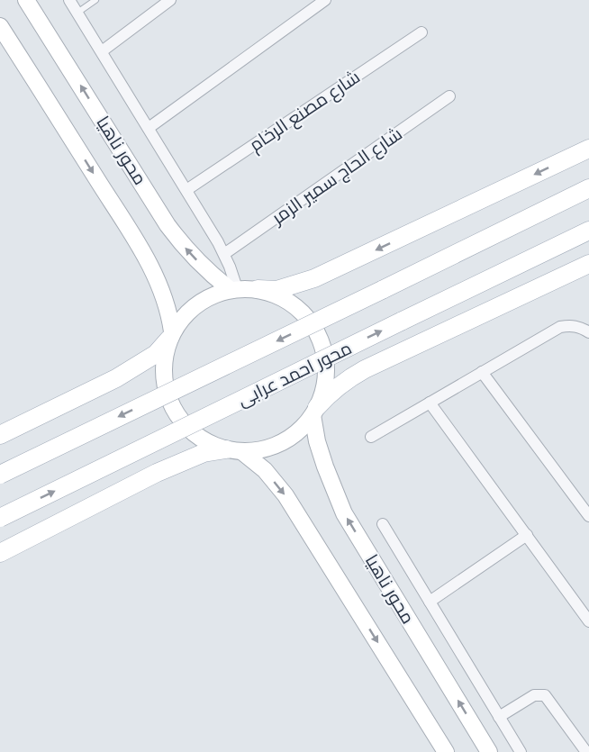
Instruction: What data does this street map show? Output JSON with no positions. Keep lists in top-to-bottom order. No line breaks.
{"streets":{"main road":["محور ناهيا","محور احمد عرابى"],"street":["شارع مصنع الرخام","شارع الحاج سمير الزمر"]}}
